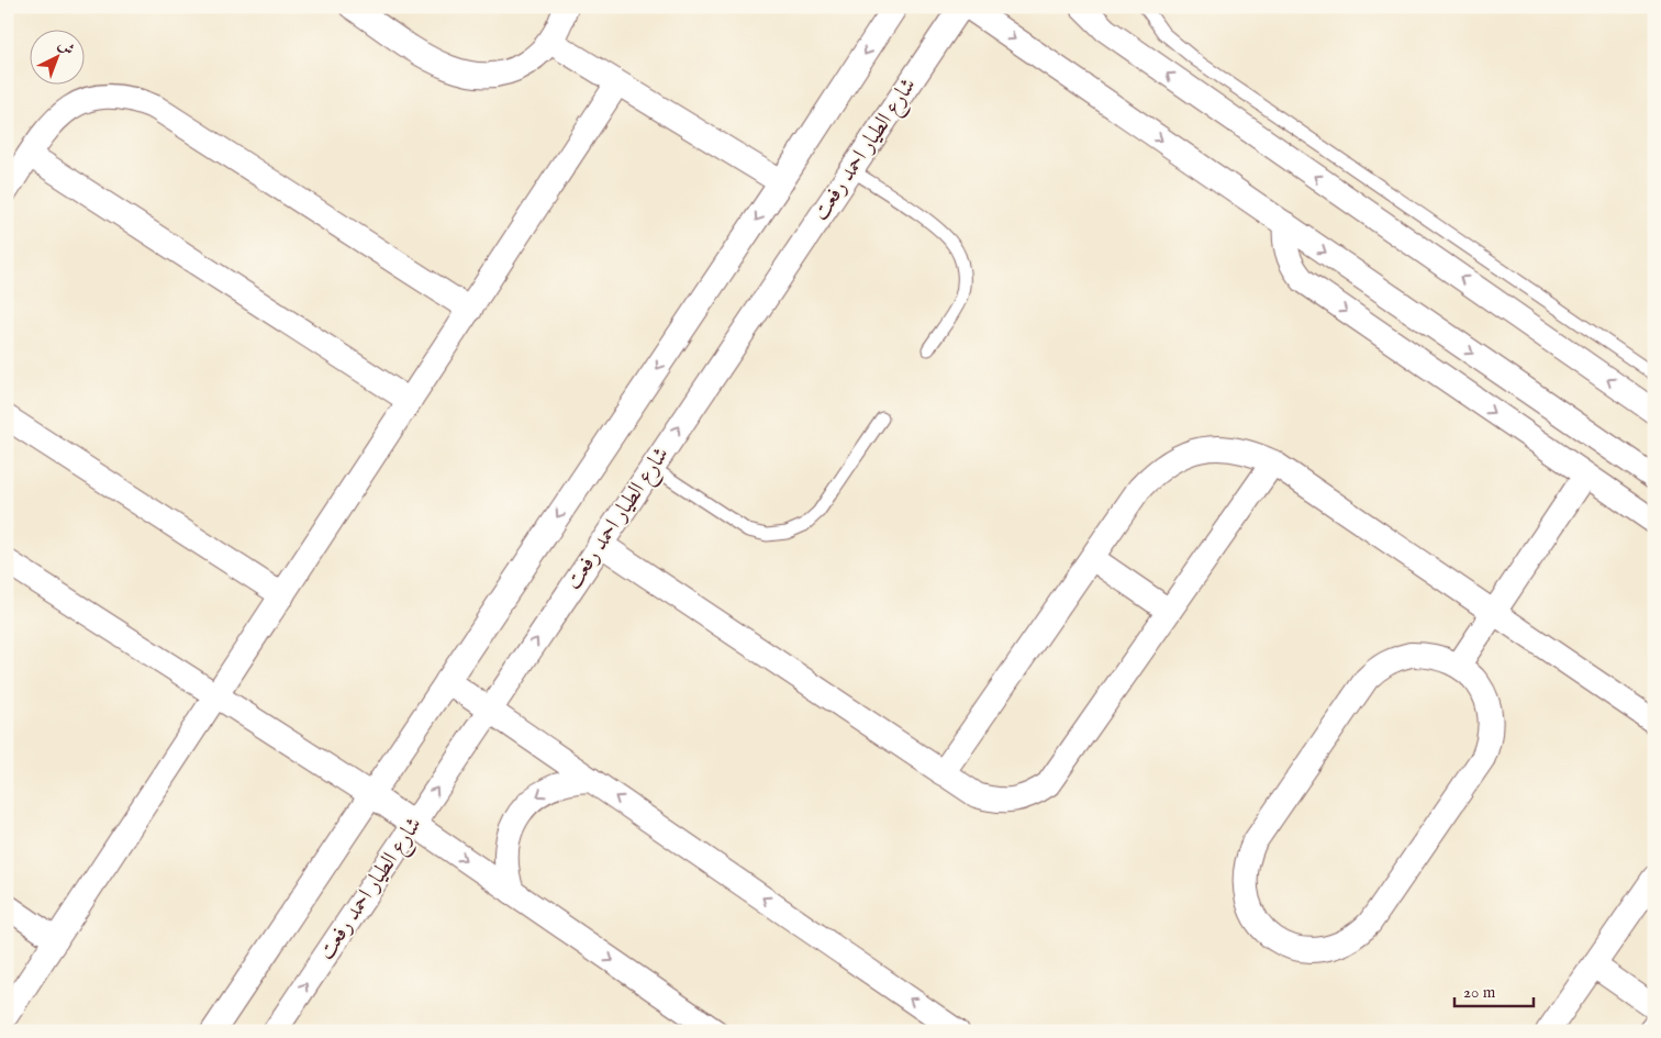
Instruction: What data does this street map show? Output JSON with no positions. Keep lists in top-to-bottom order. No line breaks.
{"streets":{"street":["شارع الطيار احمد رفعت"]},"scale_bar":"20 m","north":"top right"}
